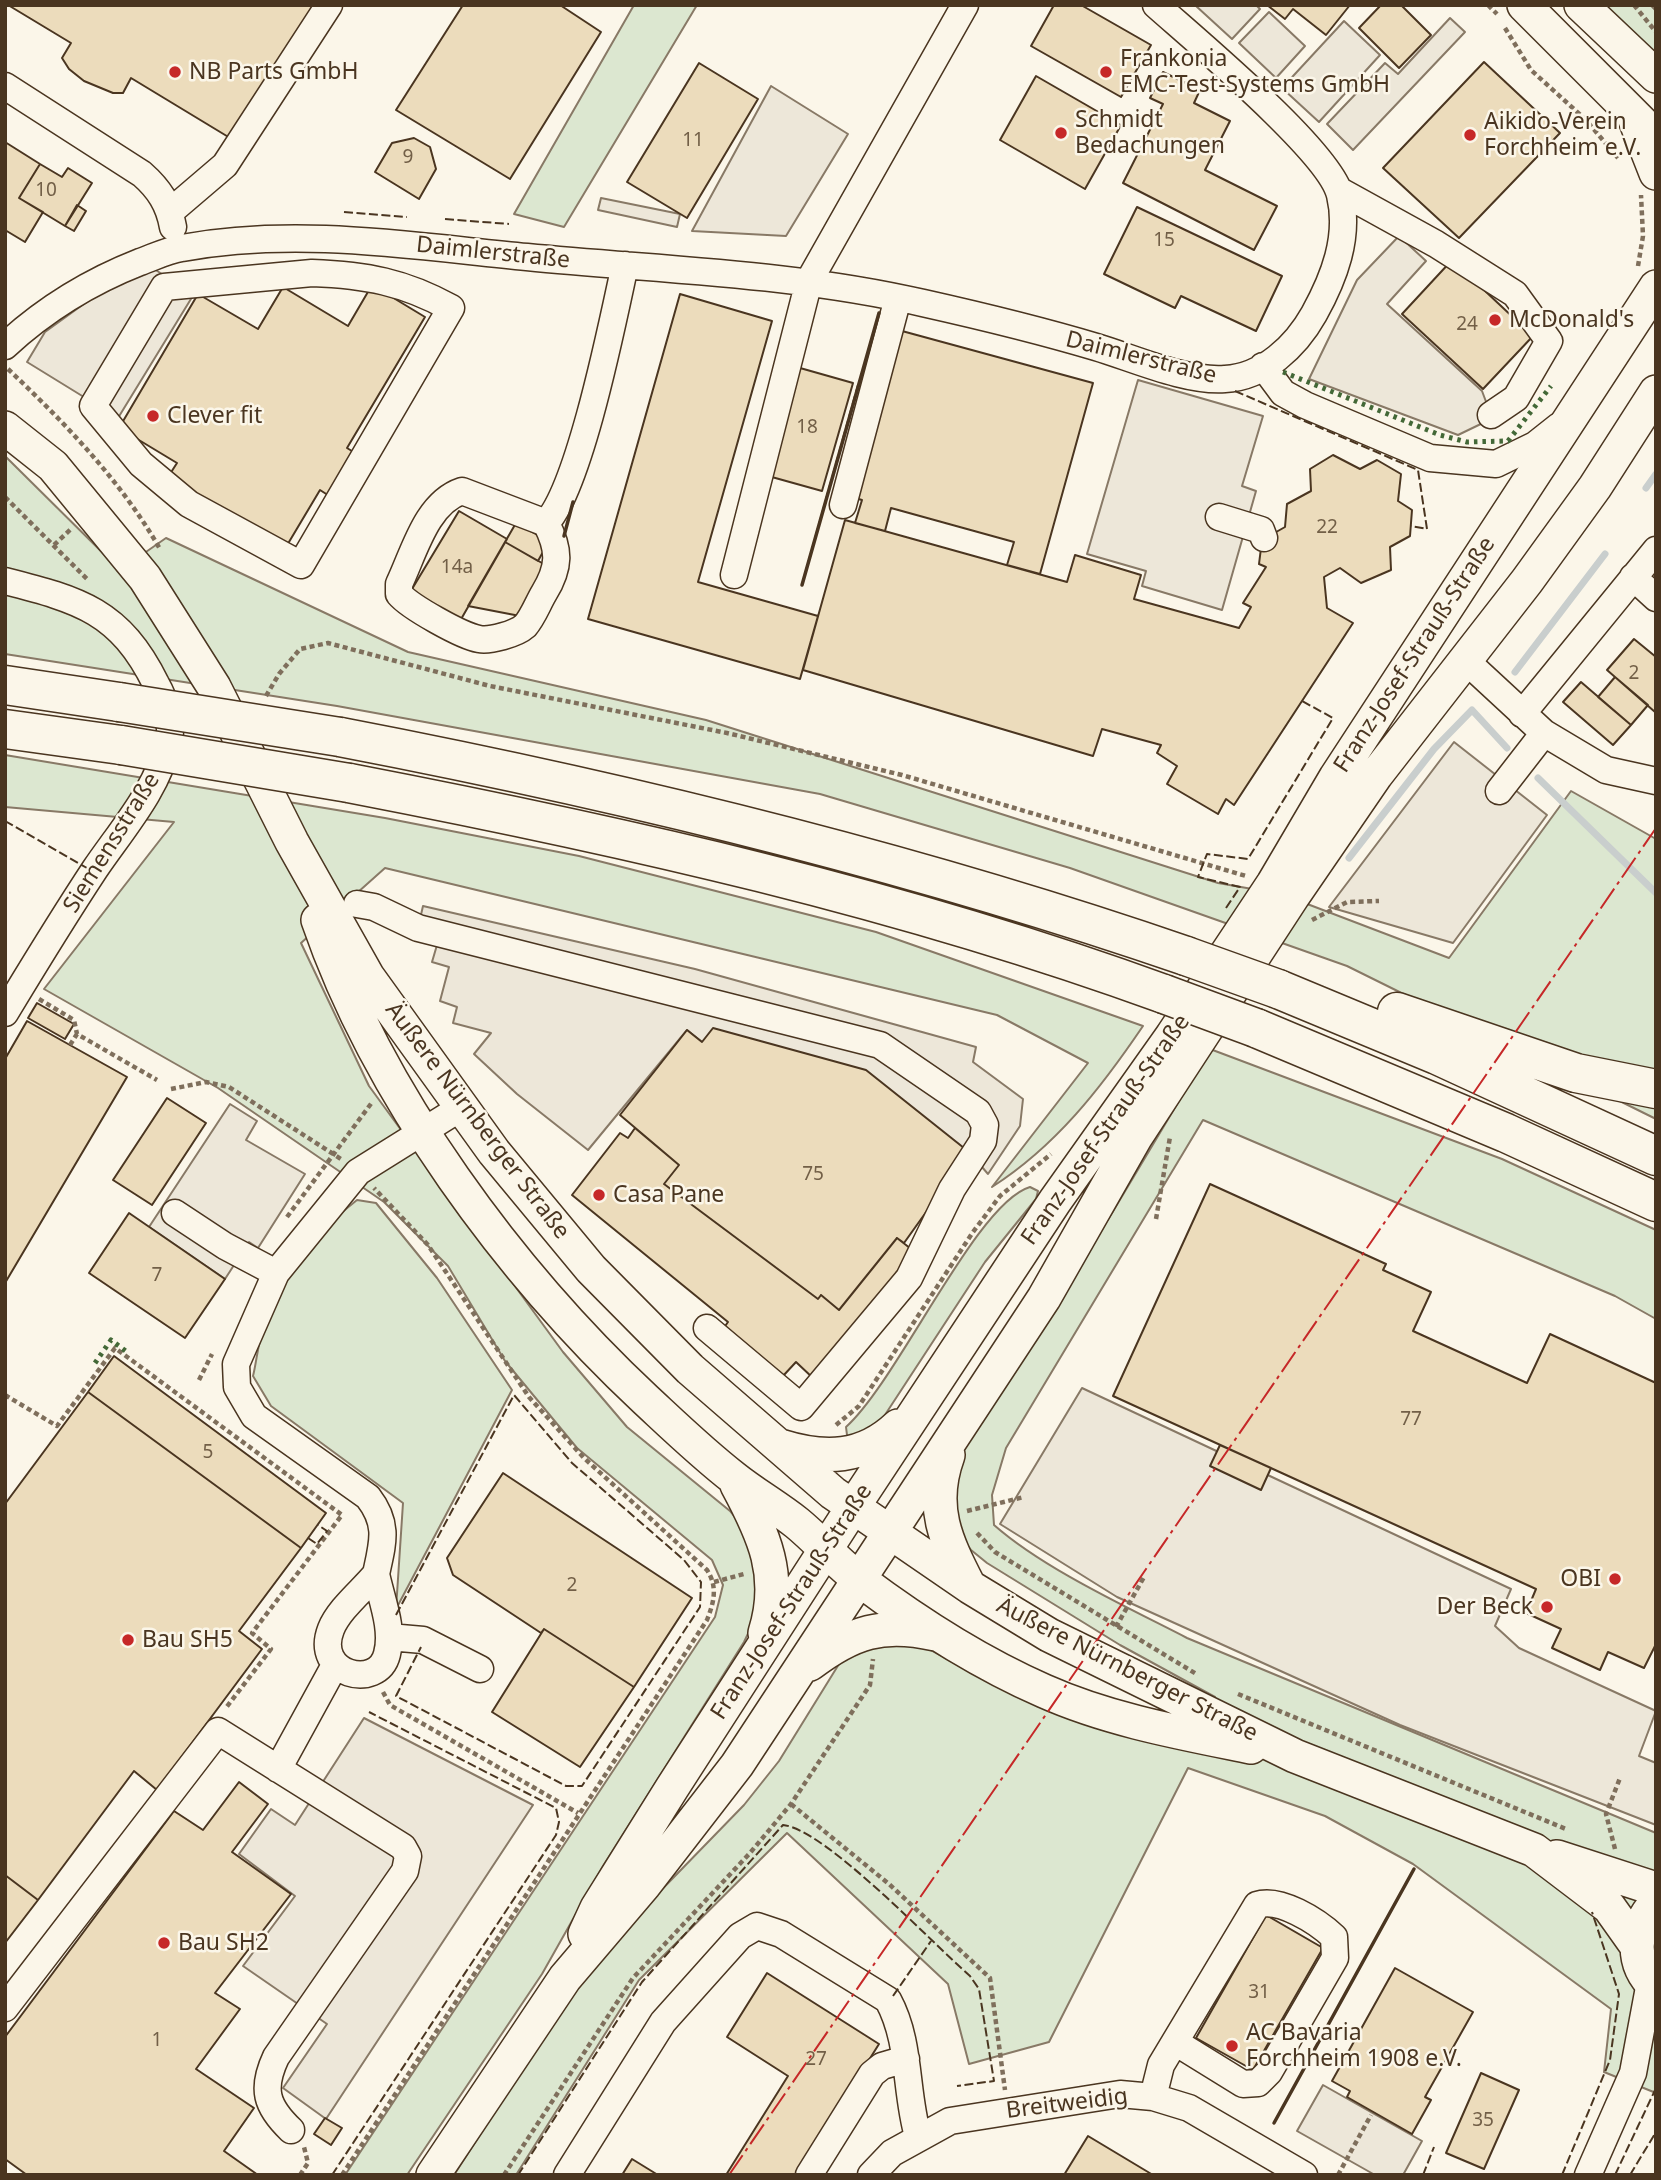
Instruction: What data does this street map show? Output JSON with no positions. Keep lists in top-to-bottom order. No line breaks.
{"streets":{"main road":["Franz-Josef-Strauß-Straße","Äußere Nürnberger Straße"],"street":["Daimlerstraße","Siemensstraße","Breitweidig"]},"crossings":[["Franz-Josef-Strauß-Straße","Äußere Nürnberger Straße"]],"places":["NB Parts GmbH","Frankonia EMC-Test-Systems GmbH","Schmidt Bedachungen","Aikido-Verein Forchheim e.V.","McDonald's","Clever fit","Casa Pane","OBI","Der Beck","Bau SH5","Bau SH2","AC Bavaria Forchheim 1908 e.V."],"house_numbers":["11","9","10","15","24","18","22","14a","2","75","7","77","5","2","31","1","27","35"]}
